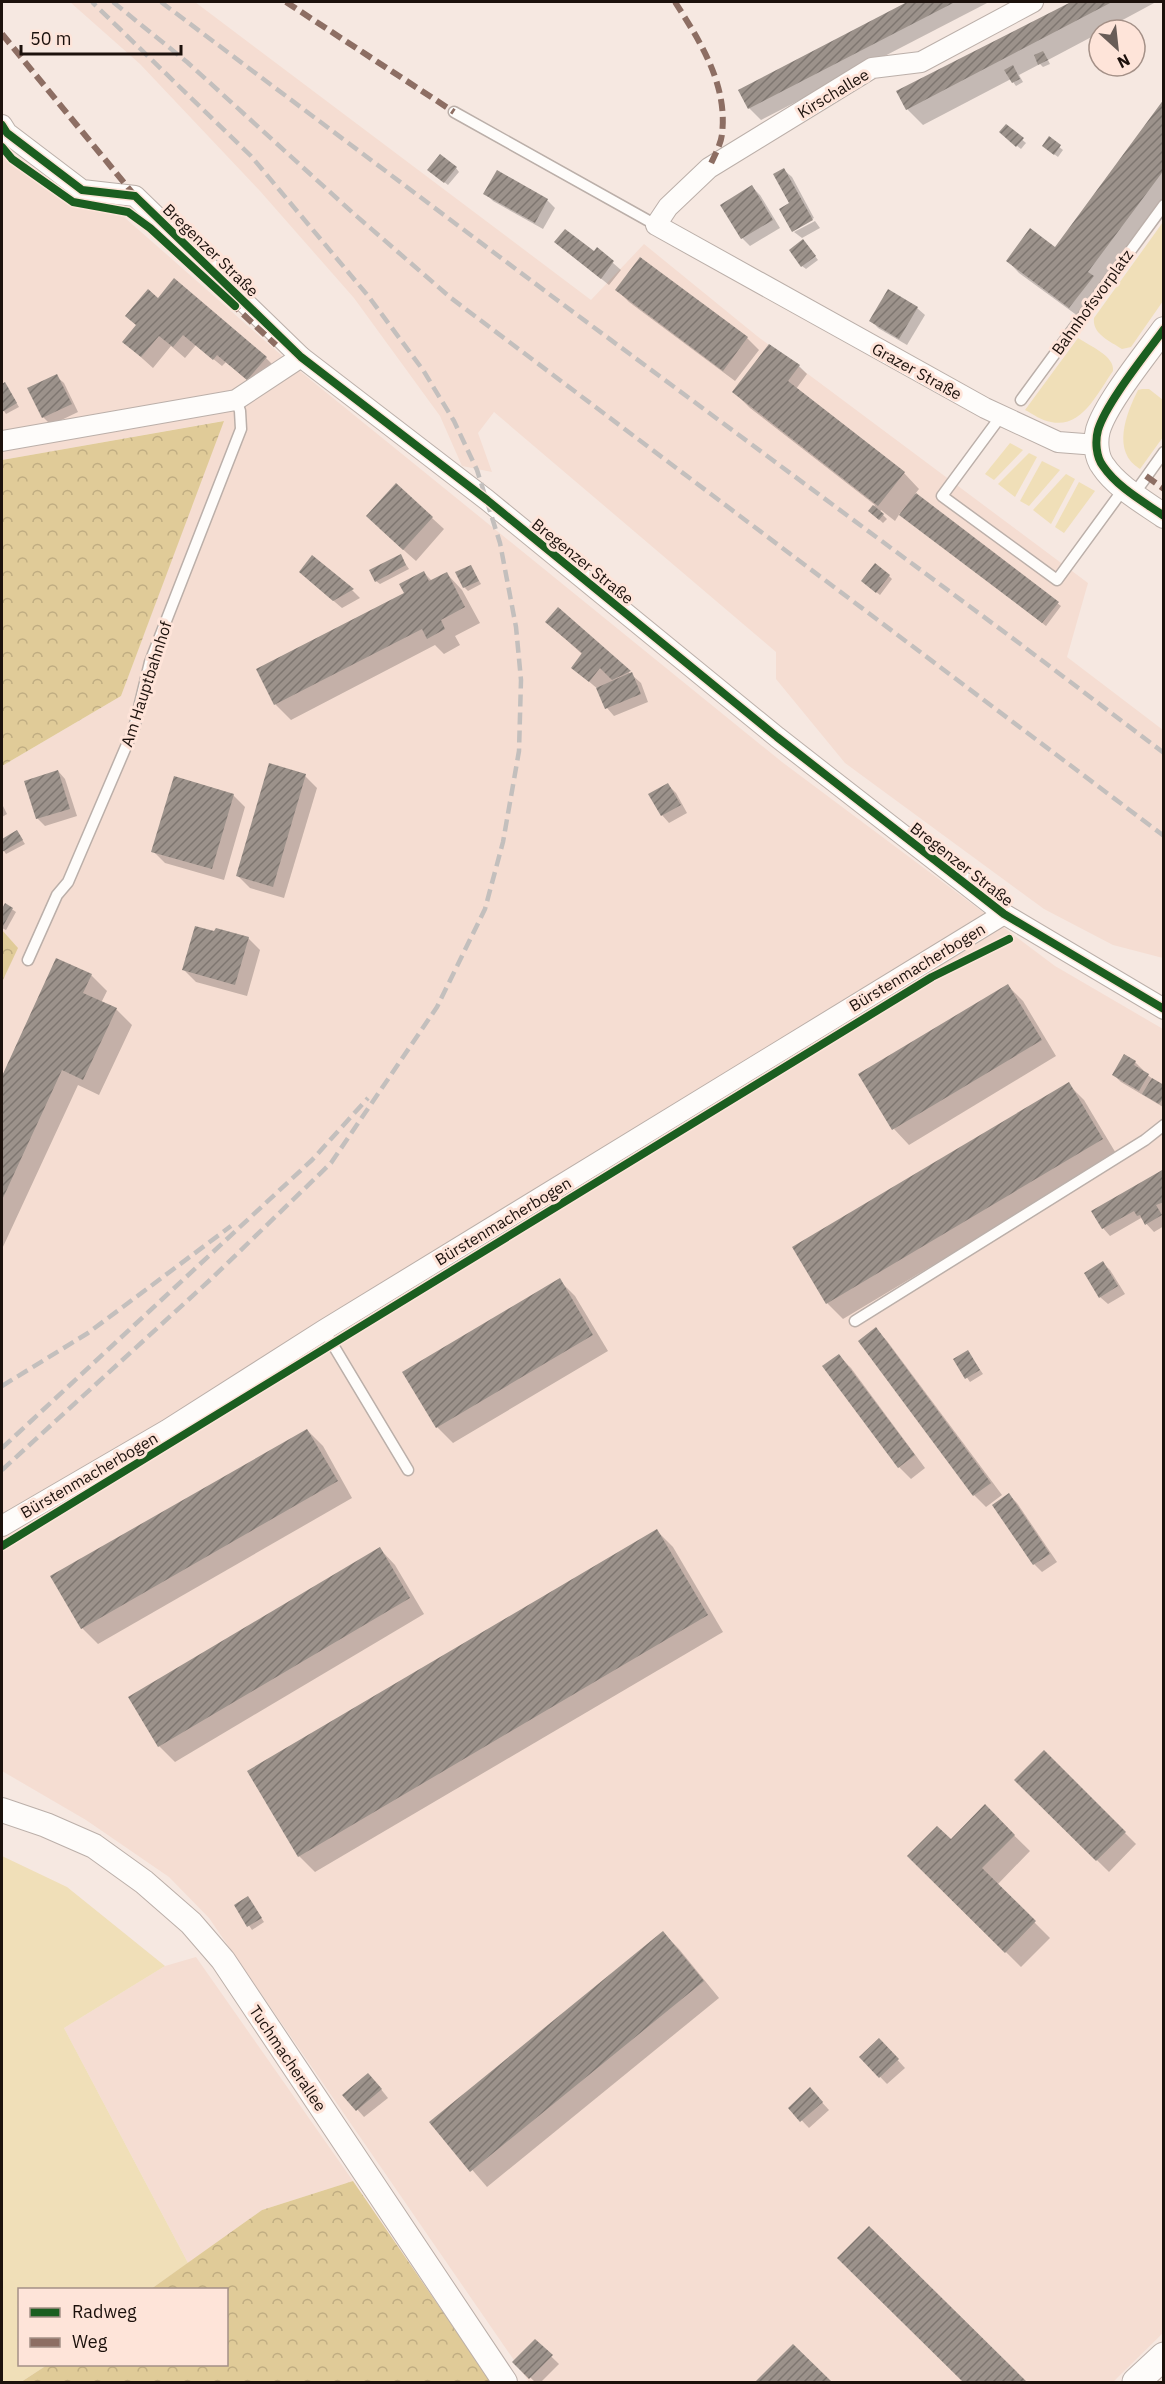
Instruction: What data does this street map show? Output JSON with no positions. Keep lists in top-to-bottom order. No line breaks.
{"streets":{"street":["Kirschallee","Bregenzer Straße","Grazer Straße","Bürstenmacherbogen","Tuchmacherallee"],"lane":["Bahnhofsvorplatz","Am Hauptbahnhof"]},"crossings":[["Kirschallee","Grazer Straße"],["Bregenzer Straße","Bürstenmacherbogen"]],"legend":["Radweg","Weg"],"scale_bar":"50 m","north":"bottom right"}
